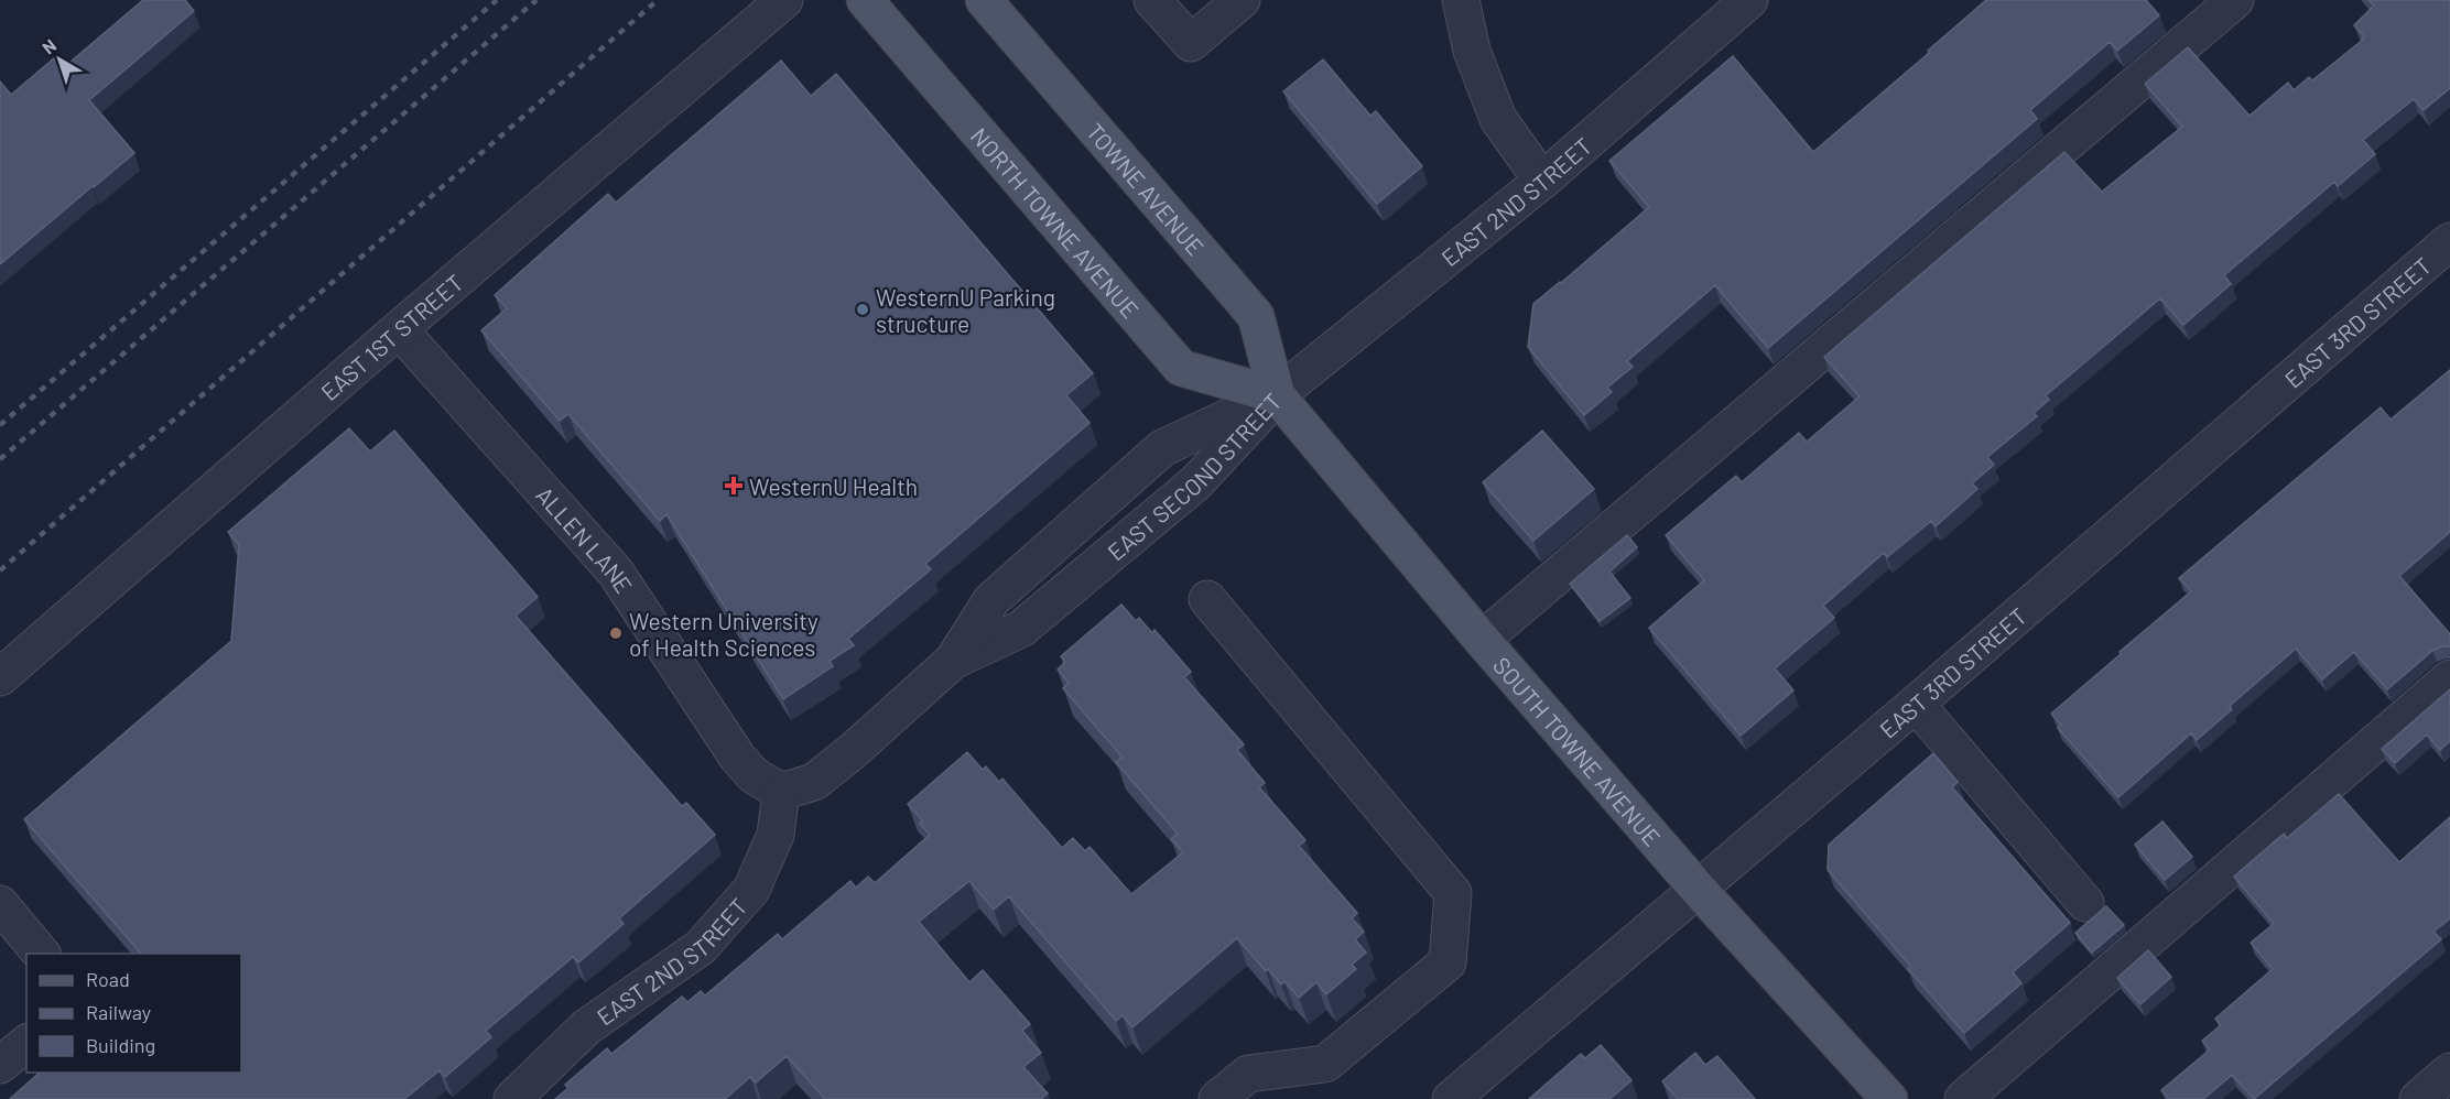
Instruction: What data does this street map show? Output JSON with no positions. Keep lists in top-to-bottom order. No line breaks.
{"streets":{"main road":["TOWNE AVENUE","NORTH TOWNE AVENUE","SOUTH TOWNE AVENUE"],"street":["EAST 2ND STREET","EAST 3RD STREET","EAST 1ST STREET","EAST SECOND STREET","ALLEN LANE"]},"crossings":[["TOWNE AVENUE","EAST 2ND STREET"],["TOWNE AVENUE","NORTH TOWNE AVENUE"],["TOWNE AVENUE","EAST SECOND STREET"],["TOWNE AVENUE","SOUTH TOWNE AVENUE"],["EAST 2ND STREET","NORTH TOWNE AVENUE"],["EAST 2ND STREET","EAST SECOND STREET"],["EAST 2ND STREET","ALLEN LANE"],["EAST 2ND STREET","SOUTH TOWNE AVENUE"],["NORTH TOWNE AVENUE","EAST SECOND STREET"],["NORTH TOWNE AVENUE","SOUTH TOWNE AVENUE"],["EAST 3RD STREET","SOUTH TOWNE AVENUE"],["EAST 1ST STREET","ALLEN LANE"],["EAST SECOND STREET","ALLEN LANE"],["EAST SECOND STREET","SOUTH TOWNE AVENUE"]],"places":{"other":["WesternU Parking structure","Western University of Health Sciences"],"health":["WesternU Health"]},"legend":["Road","Railway","Building"],"north":"top left"}
